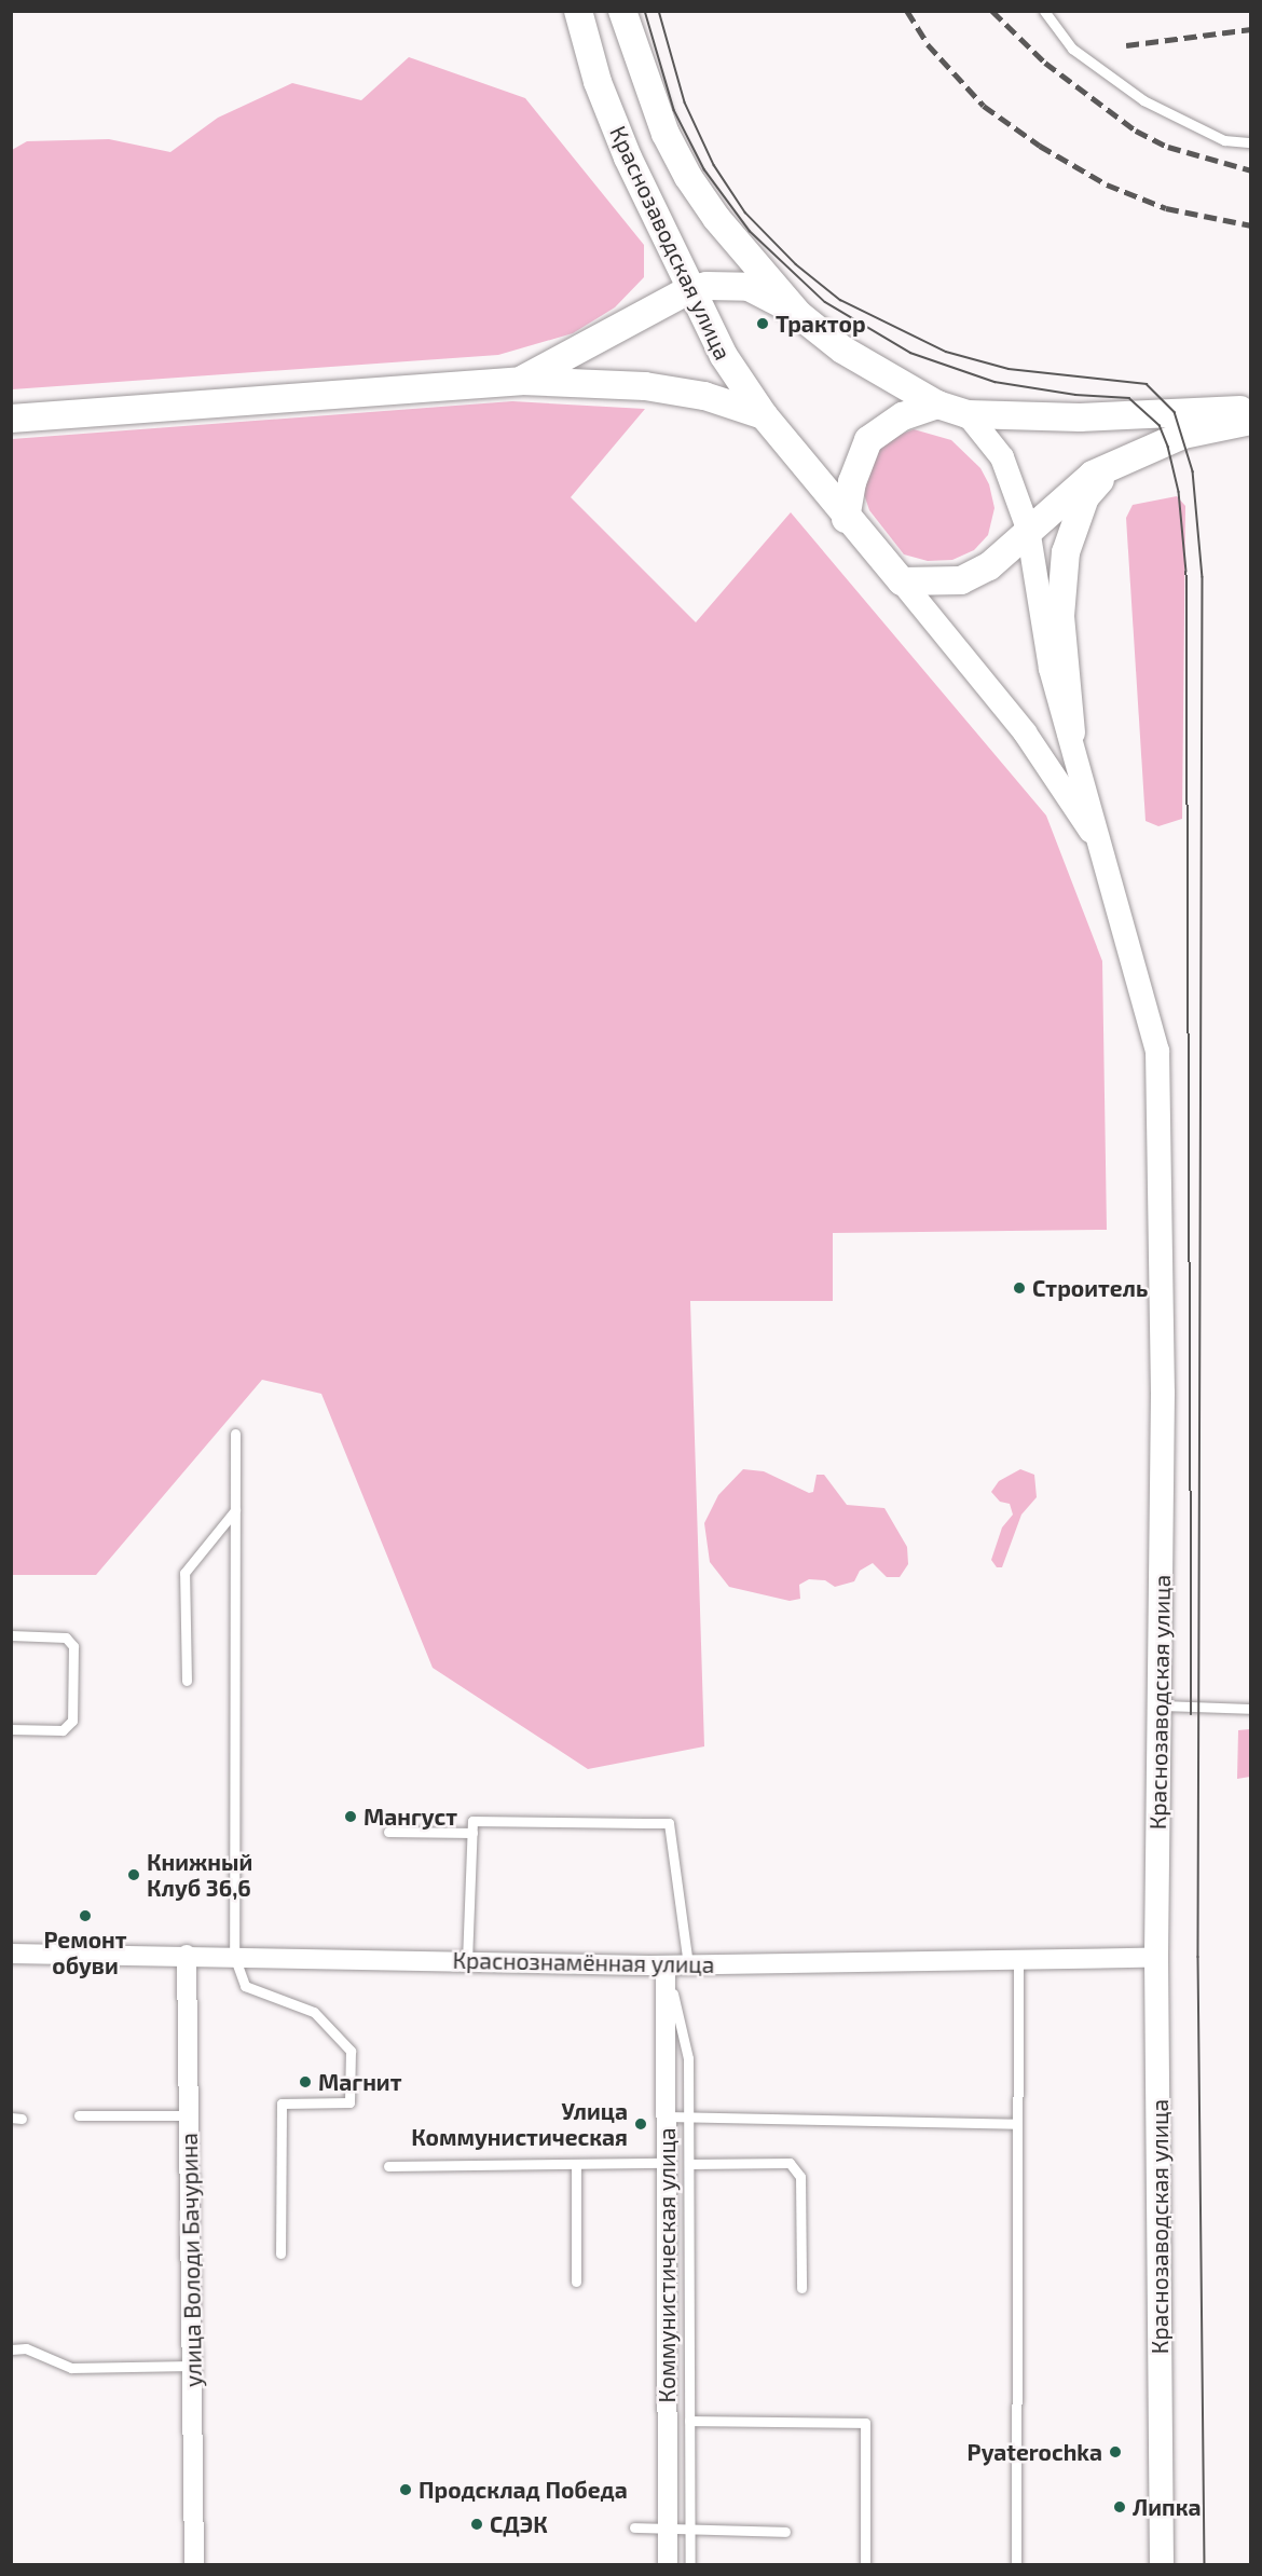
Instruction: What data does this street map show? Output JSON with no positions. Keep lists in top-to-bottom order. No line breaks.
{"streets":{"main road":["Краснозаводская улица"],"street":["Краснознамённая улица","улица Володи Бачурина","Коммунистическая улица"]},"crossings":[["Краснозаводская улица","Краснознамённая улица"],["Краснознамённая улица","улица Володи Бачурина"],["Краснознамённая улица","Коммунистическая улица"]],"places":["Трактор","Строитель","Мангуст","Книжный Клуб 36,6","Ремонт обуви","Магнит","Улица Коммунистическая","Pyaterochka","Продсклад Победа","Липка","СДЭК"]}
